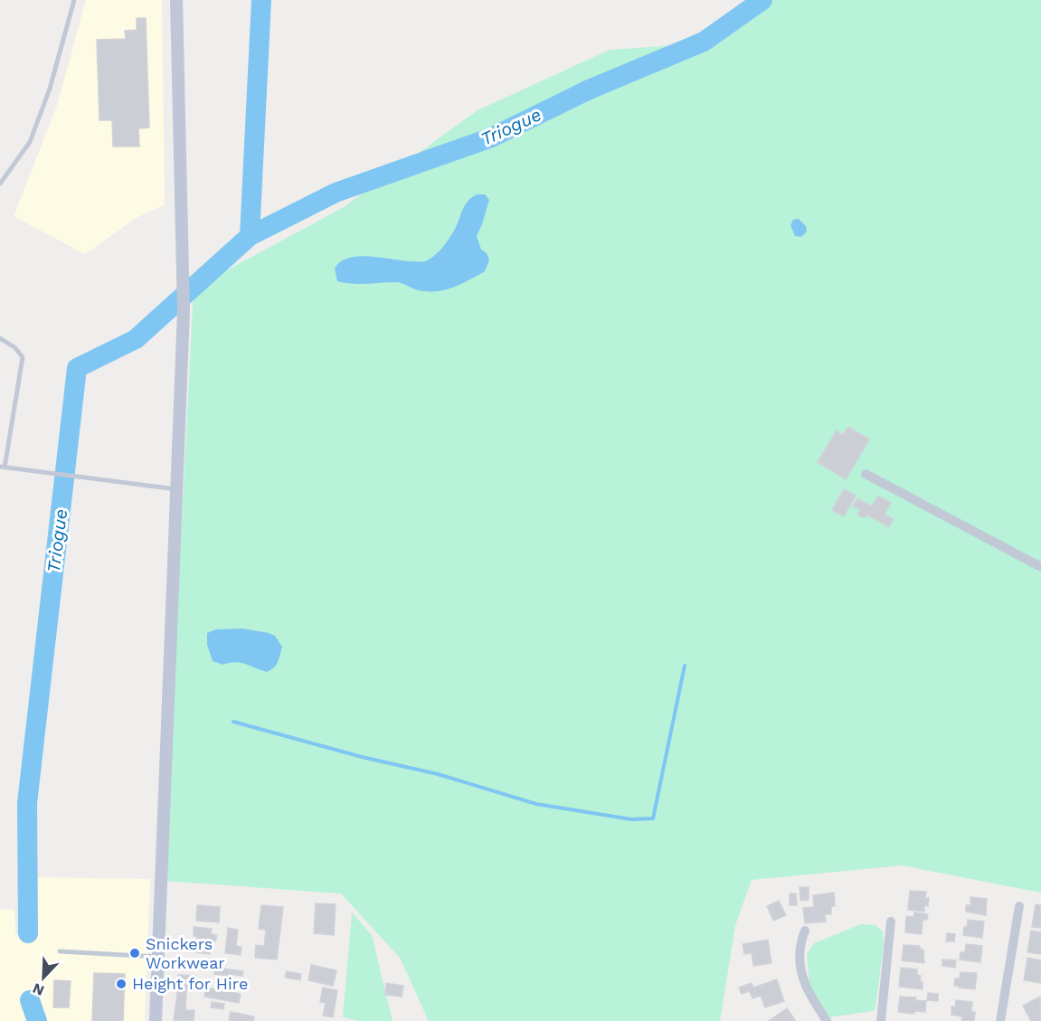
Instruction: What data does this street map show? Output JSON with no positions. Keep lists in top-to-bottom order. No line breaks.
{"water":["Triogue"],"places":["Snickers Workwear","Height for Hire"],"north":"bottom left"}
